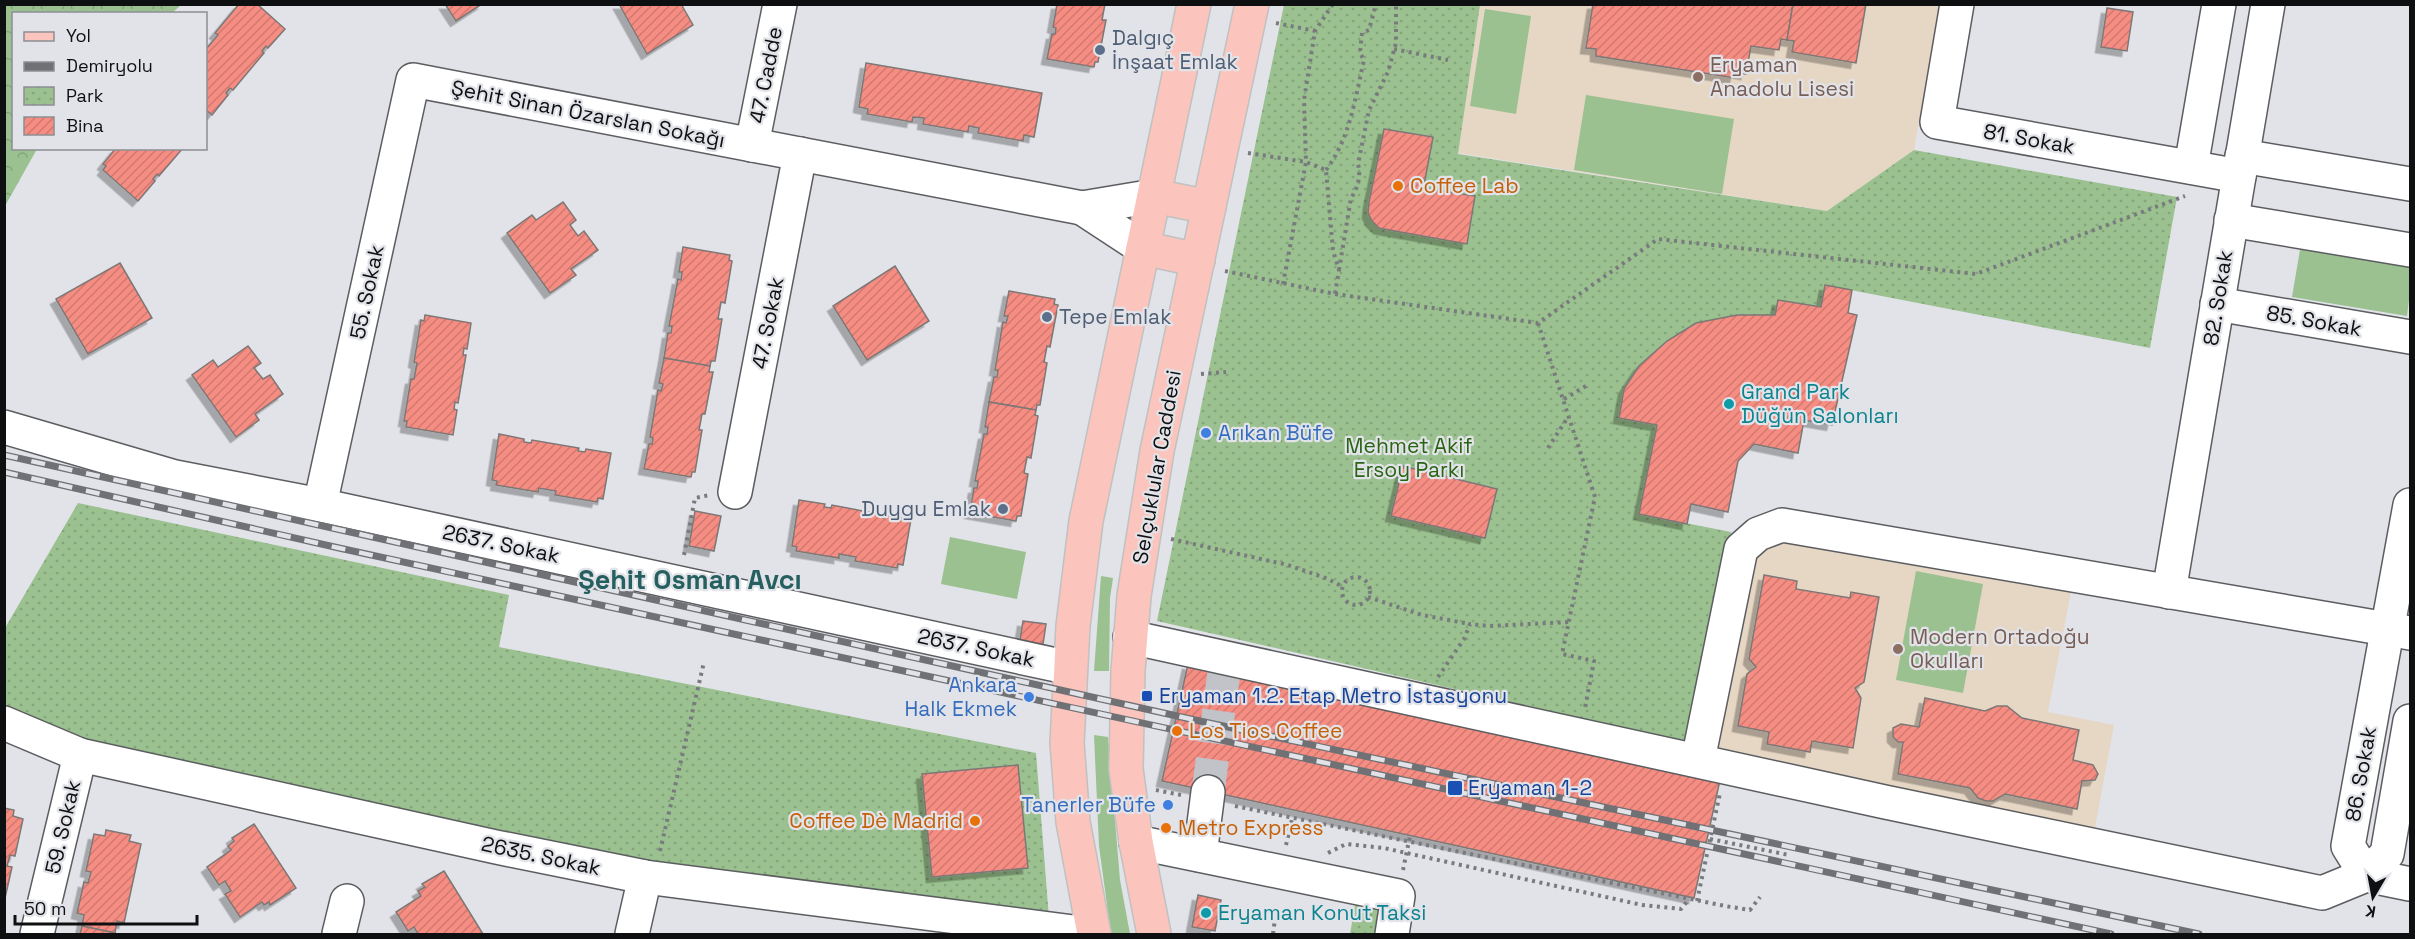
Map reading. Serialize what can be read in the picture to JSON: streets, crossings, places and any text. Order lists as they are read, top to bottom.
{
  "streets": {
    "main road": ["Selçuklular Caddesi"],
    "street": [
      "47. Cadde",
      "Şehit Sinan Özarslan Sokağı",
      "81. Sokak",
      "55. Sokak",
      "82. Sokak",
      "85. Sokak",
      "47. Sokak",
      "2637. Sokak",
      "86. Sokak",
      "59. Sokak",
      "2635. Sokak"
    ]
  },
  "crossings": [
    ["47. Cadde", "Şehit Sinan Özarslan Sokağı"],
    ["Şehit Sinan Özarslan Sokağı", "55. Sokak"],
    ["Şehit Sinan Özarslan Sokağı", "47. Sokak"],
    ["81. Sokak", "82. Sokak"],
    ["55. Sokak", "2637. Sokak"],
    ["82. Sokak", "85. Sokak"],
    ["59. Sokak", "2635. Sokak"]
  ],
  "districts": ["Şehit Osman Avcı"],
  "parks": ["Mehmet Akif Ersoy Parkı"],
  "places": {
    "other": [
      "Dalgıç İnşaat Emlak",
      "Eryaman Anadolu Lisesi",
      "Coffee Lab",
      "Tepe Emlak",
      "Grand Park Düğün Salonları",
      "Arıkan Büfe",
      "Duygu Emlak",
      "Modern Ortadoğu Okulları",
      "Ankara Halk Ekmek",
      "Los Tios Coffee",
      "Tanerler Büfe",
      "Coffee Dè Madrid",
      "Metro Express",
      "Eryaman Konut Taksi"
    ],
    "transit": ["Eryaman 1.2. Etap Metro İstasyonu", "Eryaman 1-2"]
  },
  "legend": [
    "Yol",
    "Demiryolu",
    "Park",
    "Bina"
  ],
  "scale_bar": "50 m",
  "north": "bottom"
}
